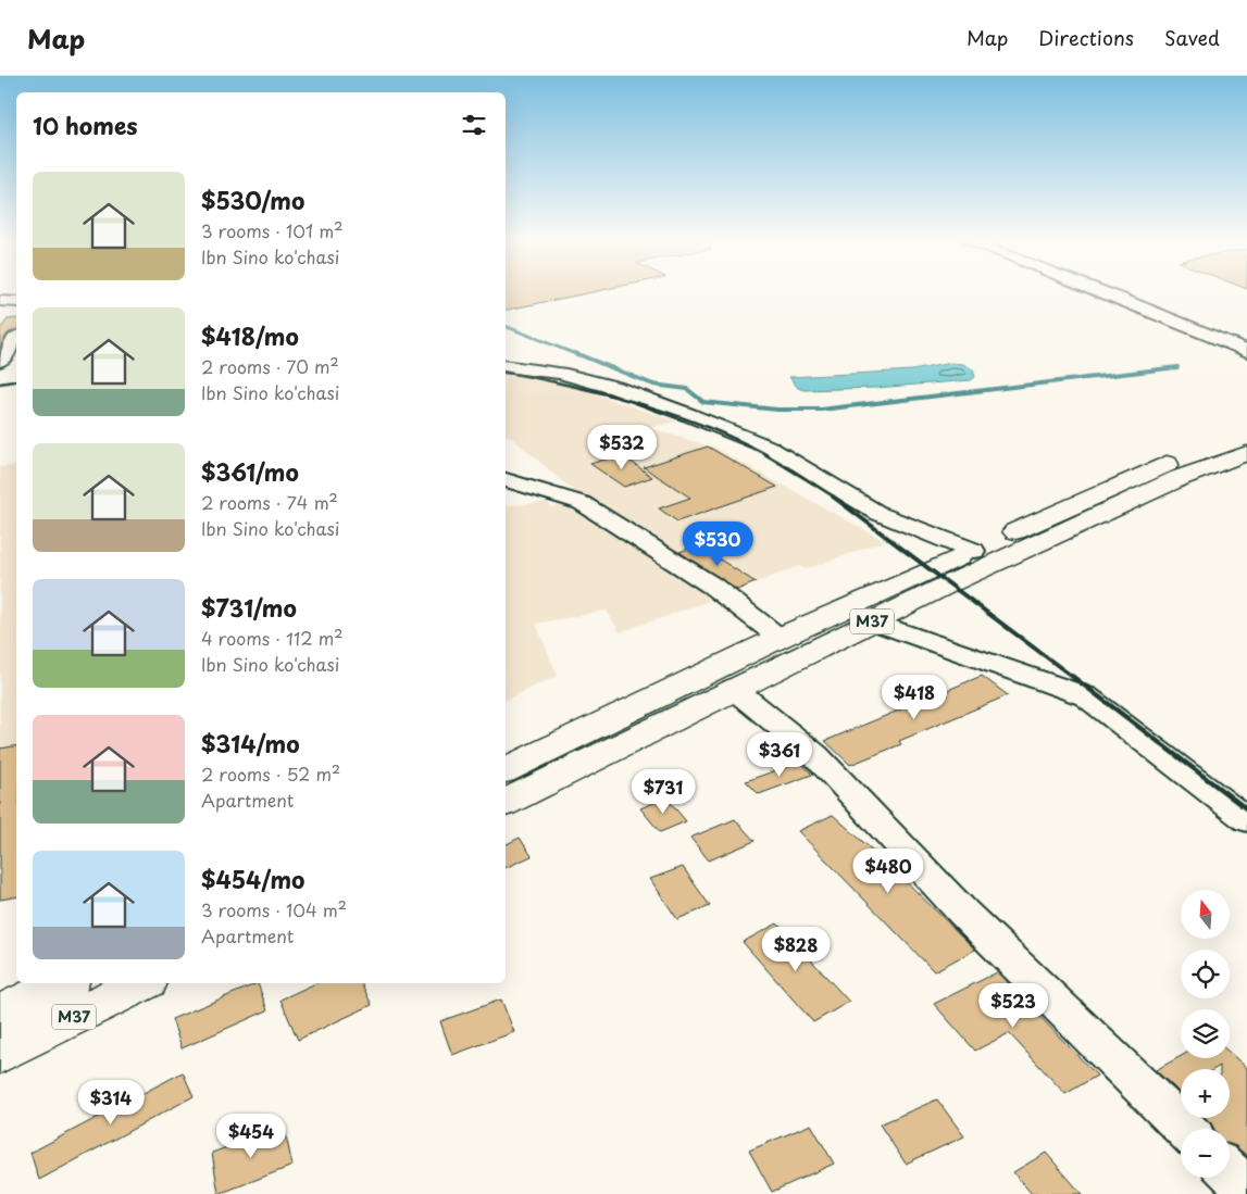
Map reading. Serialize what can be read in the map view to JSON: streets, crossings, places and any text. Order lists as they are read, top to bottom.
{
  "streets": {
    "highway": ["M37"]
  },
  "north": "top",
  "page": {
    "header": "Map",
    "nav": ["Map", "Directions", "Saved"],
    "heading": "10 homes",
    "list": [
      {
        "name": "$530/mo",
        "note": "3 rooms · 101 m² · Ibn Sino ko'chasi"
      },
      {
        "name": "$418/mo",
        "note": "2 rooms · 70 m² · Ibn Sino ko'chasi"
      },
      {
        "name": "$361/mo",
        "note": "2 rooms · 74 m² · Ibn Sino ko'chasi"
      },
      {
        "name": "$731/mo",
        "note": "4 rooms · 112 m² · Ibn Sino ko'chasi"
      },
      {
        "name": "$314/mo",
        "note": "2 rooms · 52 m² · Apartment"
      },
      {
        "name": "$454/mo",
        "note": "3 rooms · 104 m² · Apartment"
      }
    ],
    "price": [
      "$532",
      "$530",
      "$418",
      "$361",
      "$731",
      "$480",
      "$828",
      "$523",
      "$314",
      "$454"
    ],
    "map_buttons": ["+", "−"]
  }
}
